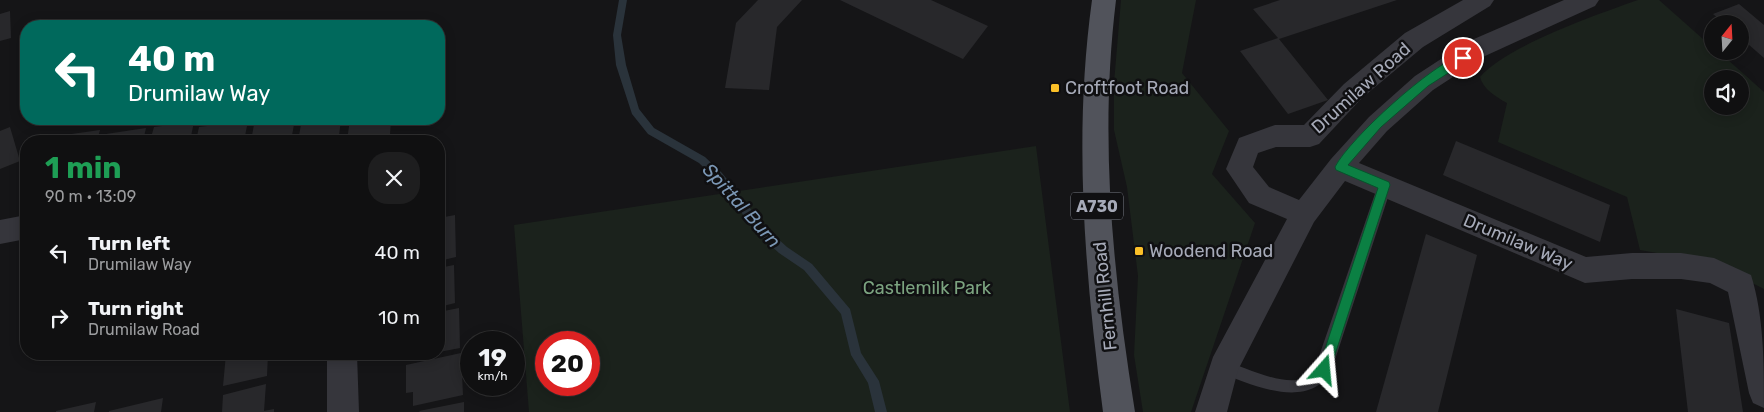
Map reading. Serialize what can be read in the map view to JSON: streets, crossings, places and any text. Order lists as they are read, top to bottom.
{
  "streets": {
    "main road": ["A730", "Fernhill Road"],
    "street": ["Drumilaw Road", "Drumilaw Way"]
  },
  "water": ["Spittal Burn"],
  "parks": ["Castlemilk Park"],
  "places": {
    "transit": ["Croftfoot Road", "Woodend Road"]
  },
  "north": "top",
  "page": {
    "turn": ["40 m", "Drumilaw Way"],
    "heading": ["1 min", "90 m · 13:09"],
    "list": [
      {
        "name": "Turn left",
        "note": "Drumilaw Way",
        "value": "40 m"
      },
      {
        "name": "Turn right",
        "note": "Drumilaw Road",
        "value": "10 m"
      }
    ],
    "speed": "19 km/h",
    "limit": "20"
  }
}
